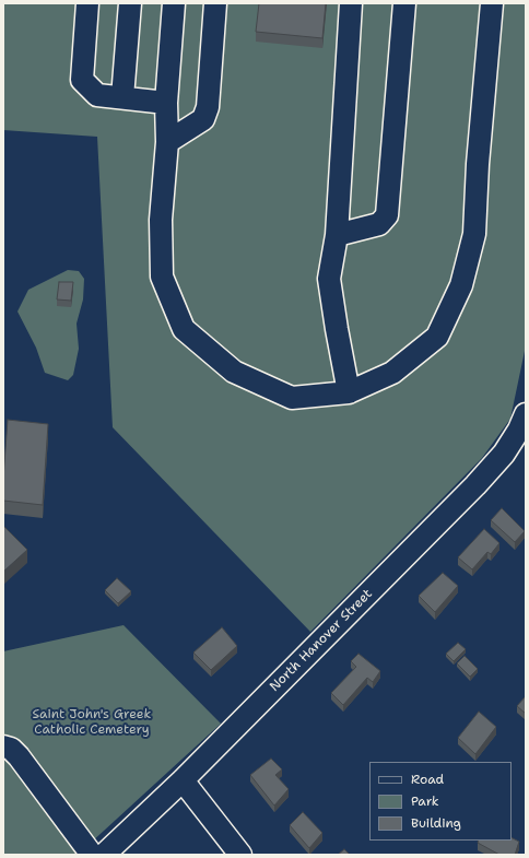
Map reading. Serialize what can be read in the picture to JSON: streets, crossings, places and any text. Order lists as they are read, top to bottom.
{
  "streets": {
    "street": ["North Hanover Street"]
  },
  "parks": ["Saint John's Greek Catholic Cemetery"],
  "legend": ["Road", "Park", "Building"]
}
